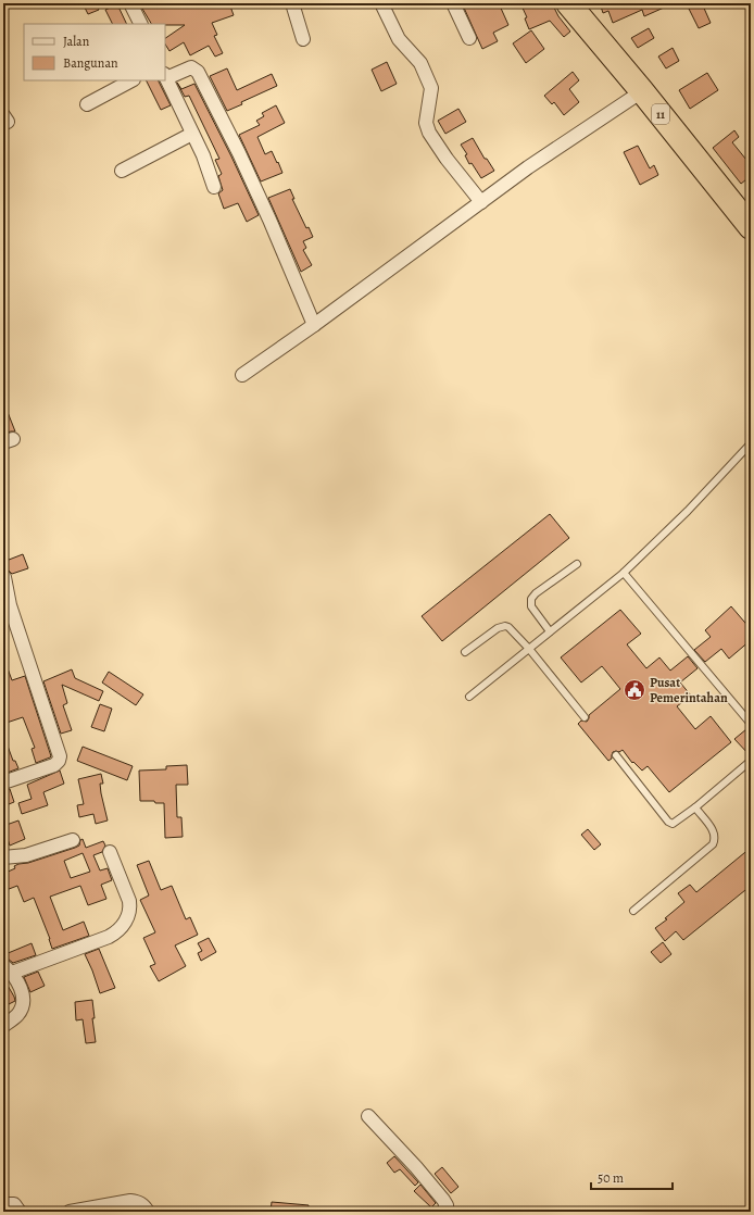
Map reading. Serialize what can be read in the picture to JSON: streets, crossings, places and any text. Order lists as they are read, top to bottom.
{
  "streets": {
    "highway": ["11"]
  },
  "places": {
    "public building": ["Pusat Pemerintahan"]
  },
  "legend": ["Jalan", "Bangunan"],
  "scale_bar": "50 m"
}
